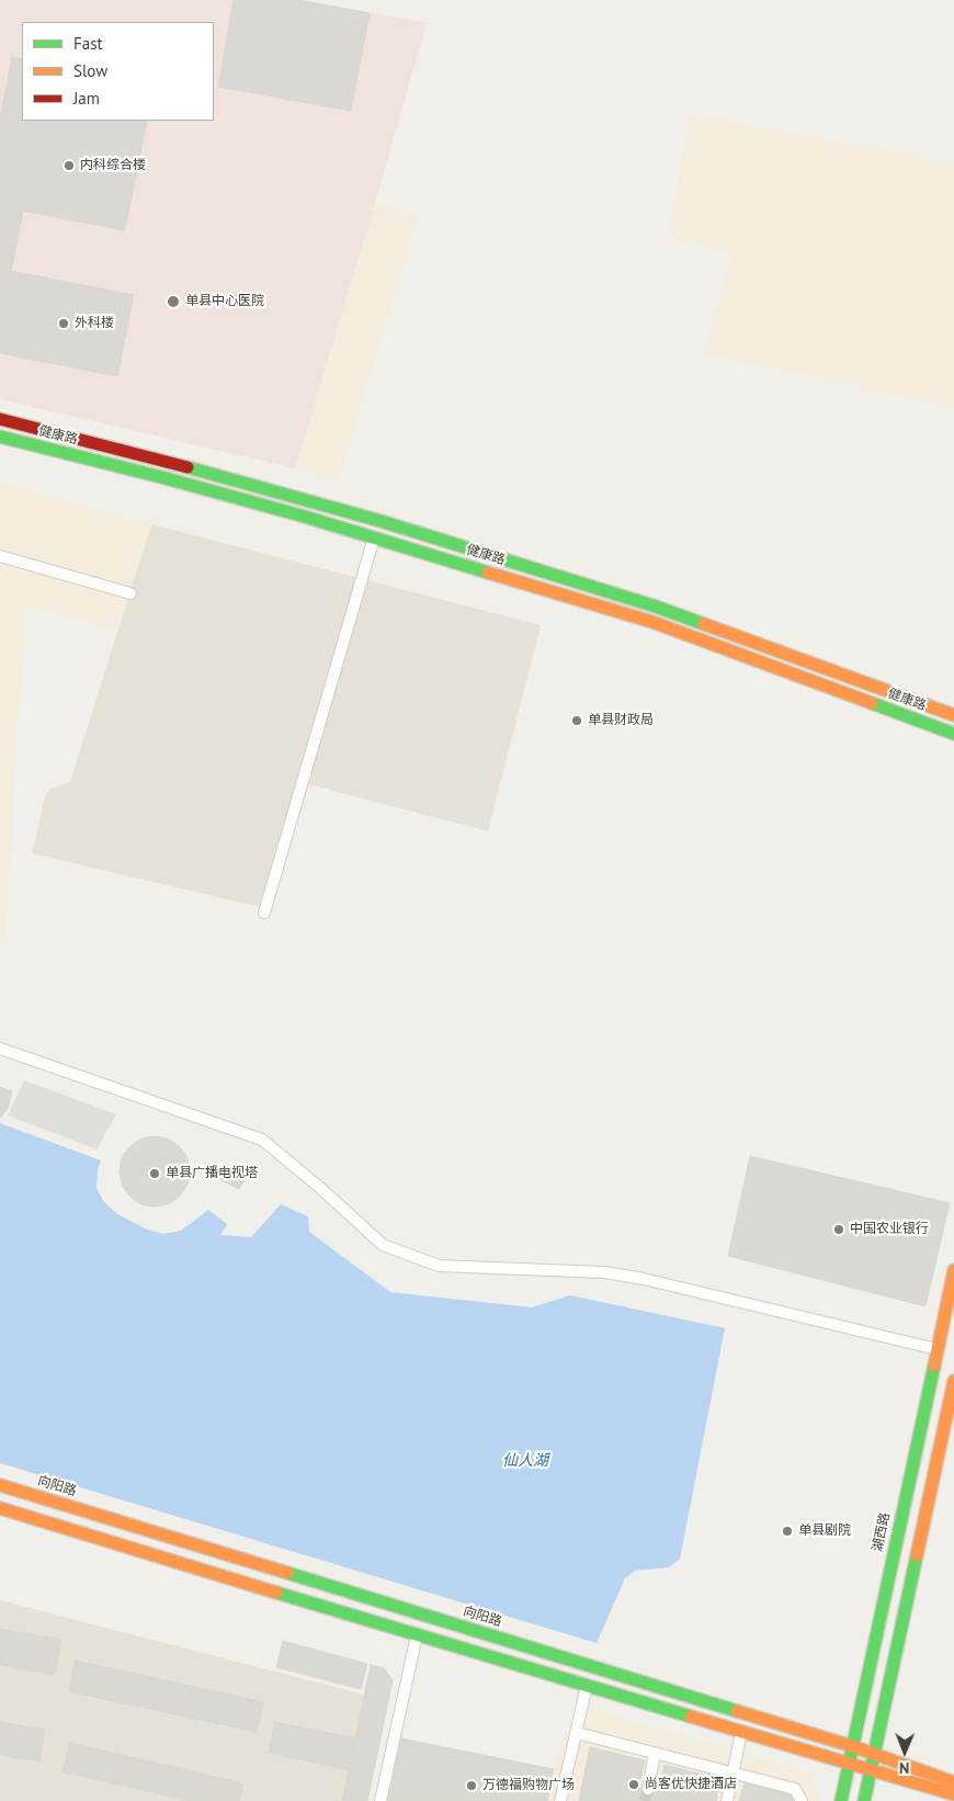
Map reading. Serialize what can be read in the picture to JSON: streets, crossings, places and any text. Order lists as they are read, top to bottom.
{
  "streets": {
    "main road": ["健康路", "向阳路", "湖西路"]
  },
  "crossings": [
    ["向阳路", "湖西路"]
  ],
  "water": ["仙人湖"],
  "places": [
    "内科综合楼",
    "单县中心医院",
    "外科楼",
    "单县财政局",
    "单县广播电视塔",
    "中国农业银行",
    "单县剧院",
    "尚客优快捷酒店",
    "万德福购物广场"
  ],
  "legend": ["Fast", "Slow", "Jam"],
  "north": "bottom"
}
